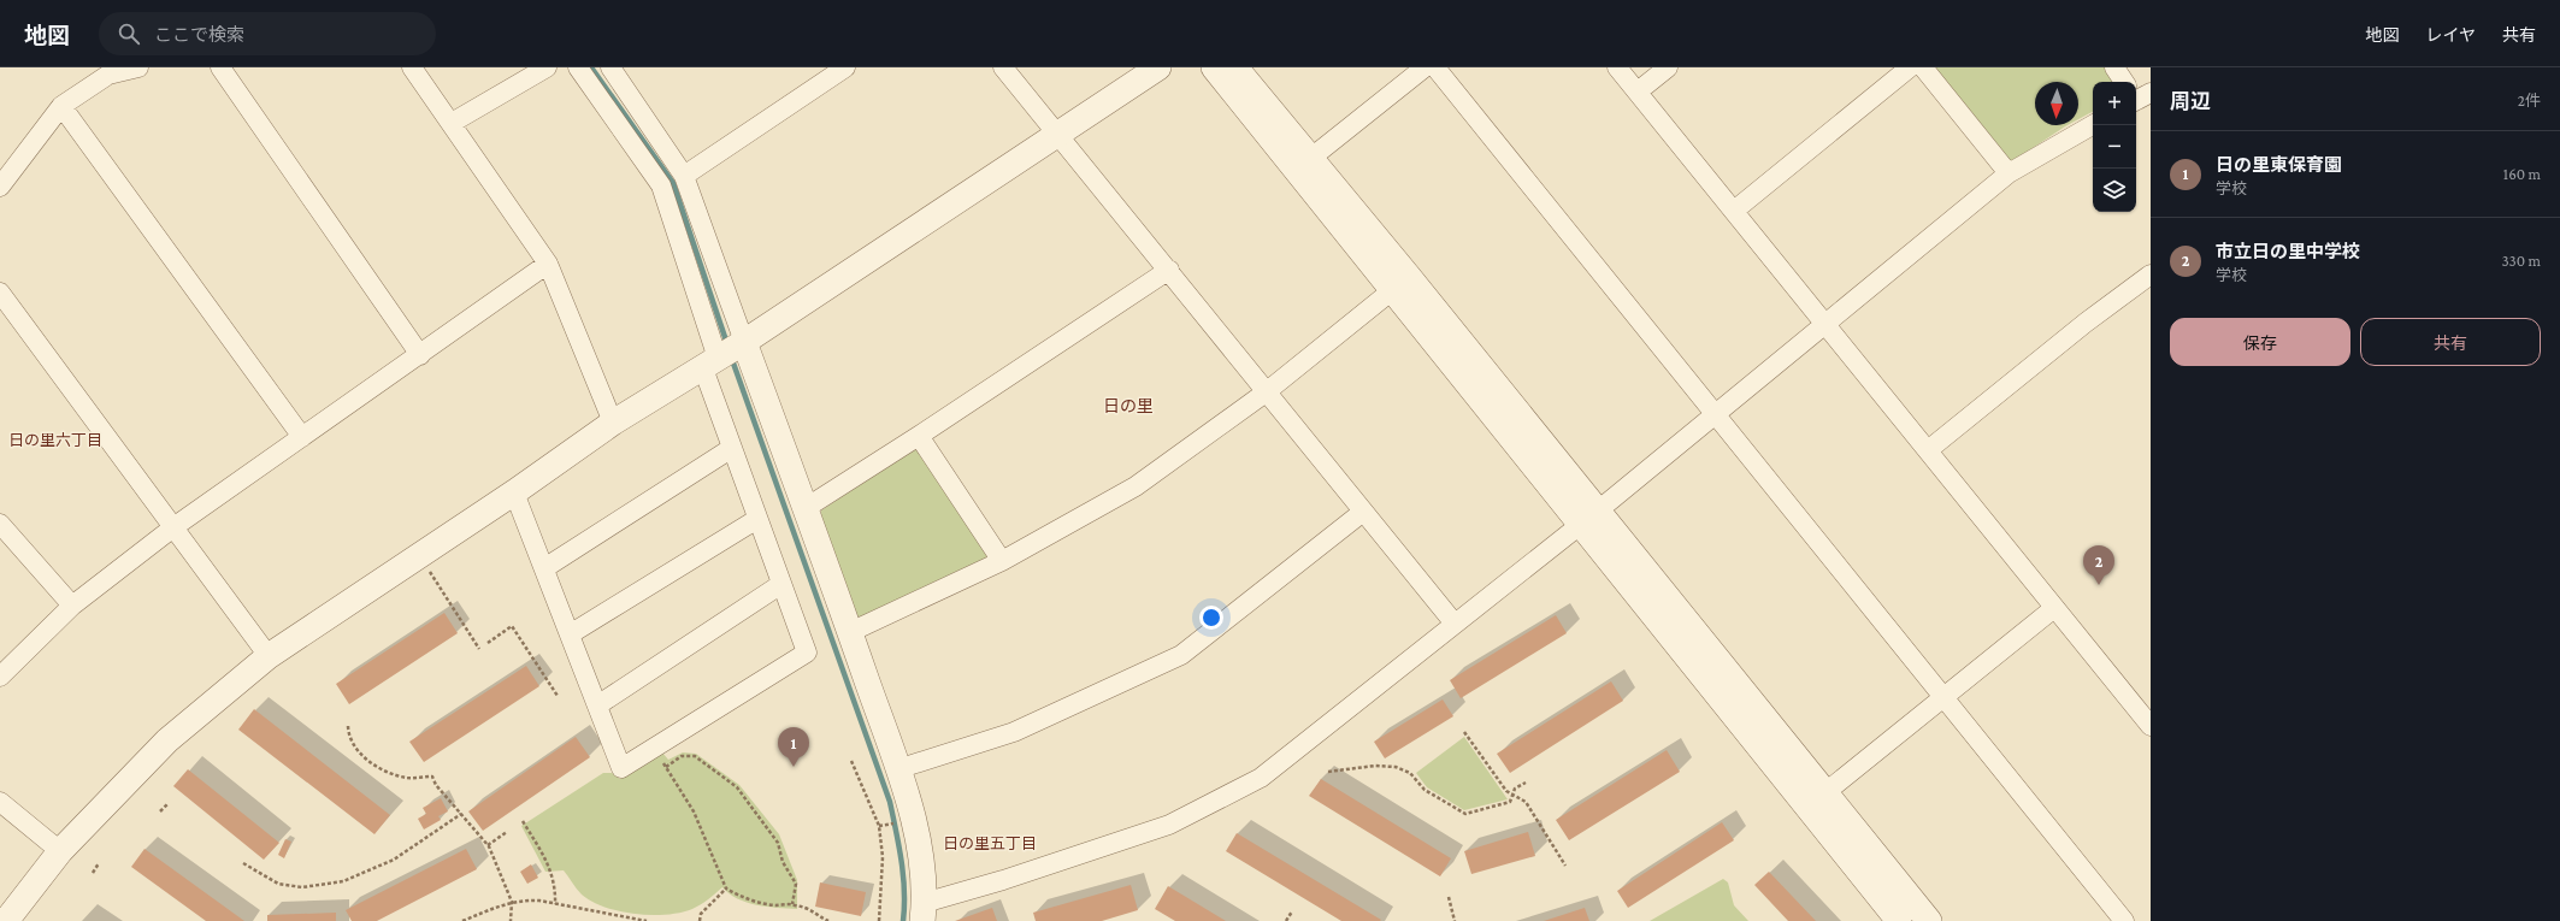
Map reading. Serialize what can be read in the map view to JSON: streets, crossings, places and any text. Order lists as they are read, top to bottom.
{
  "districts": ["日の里", "日の里六丁目", "日の里五丁目"],
  "north": "bottom",
  "page": {
    "header": "地図",
    "search": "ここで検索",
    "nav": ["地図", "レイヤ", "共有"],
    "heading": ["周辺", "2件"],
    "map_buttons": ["+", "−"],
    "list": [
      {
        "mark": "1",
        "name": "日の里東保育園",
        "note": "学校",
        "value": "160 m"
      },
      {
        "mark": "2",
        "name": "市立日の里中学校",
        "note": "学校",
        "value": "330 m"
      }
    ],
    "buttons": ["保存", "共有"],
    "pins": ["2", "1"]
  }
}
